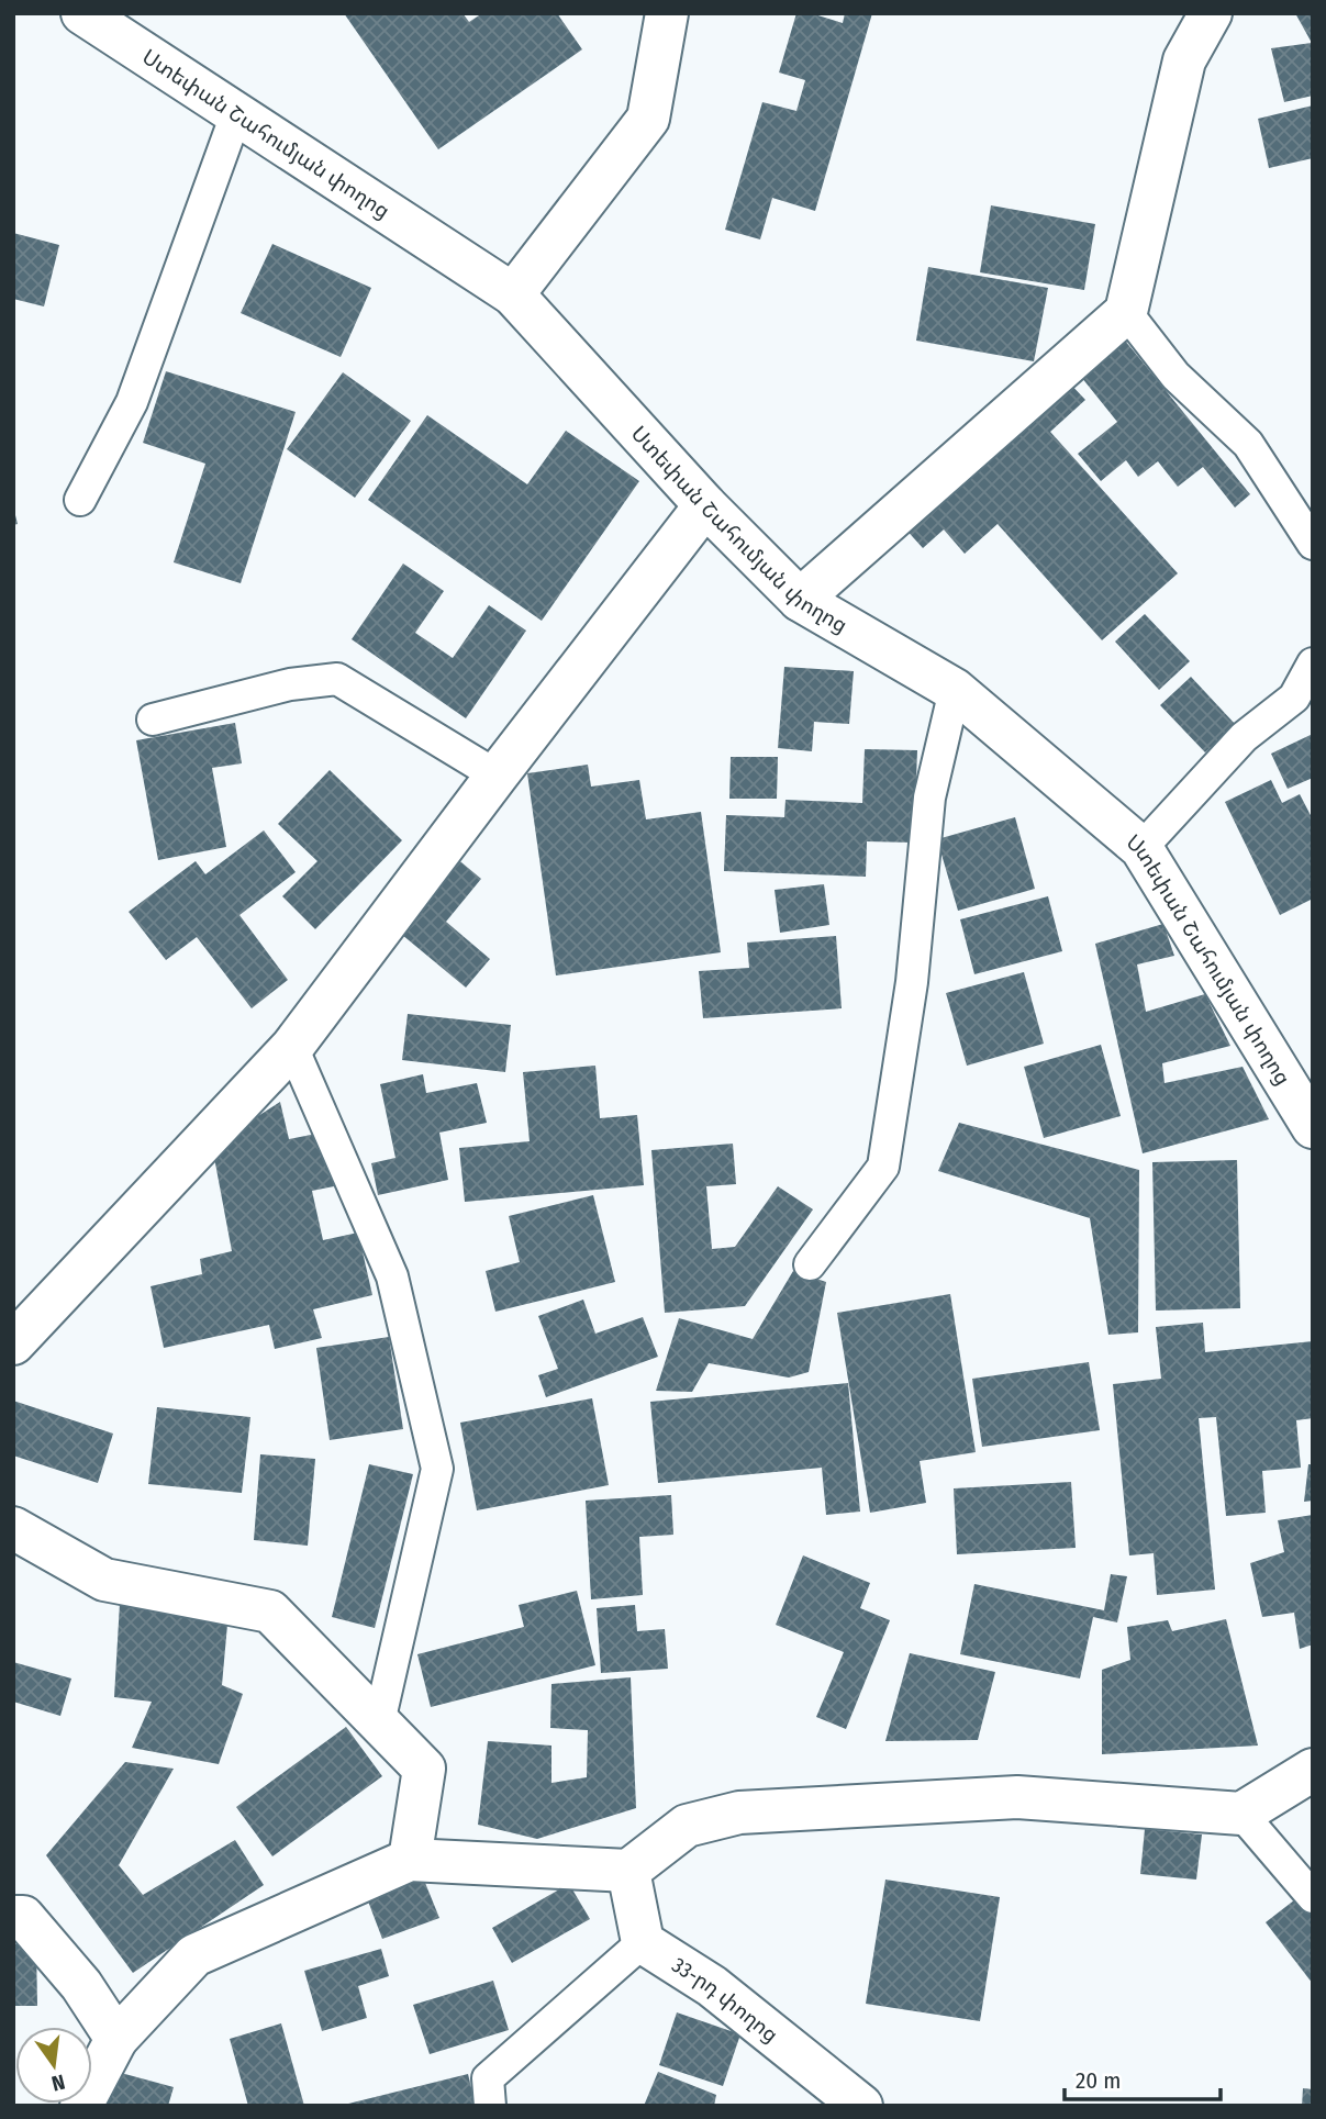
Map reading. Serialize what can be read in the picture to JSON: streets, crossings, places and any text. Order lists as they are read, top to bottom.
{
  "streets": {
    "street": ["Ստեփան Շահումյան փողոց", "33-րդ փողոց"]
  },
  "scale_bar": "20 m",
  "north": "bottom"
}
